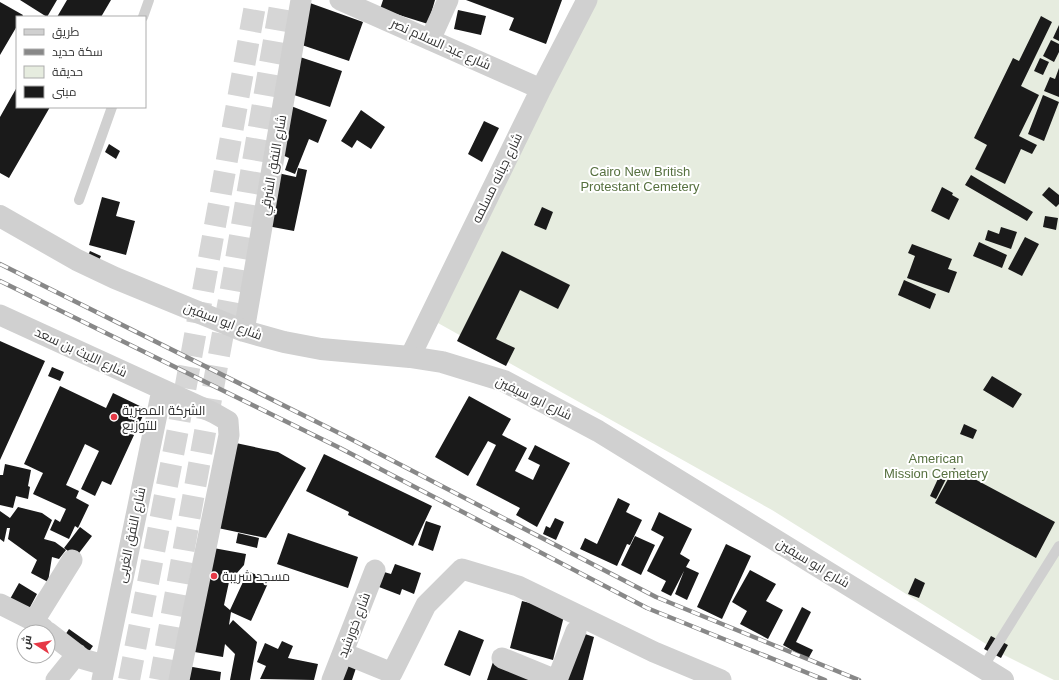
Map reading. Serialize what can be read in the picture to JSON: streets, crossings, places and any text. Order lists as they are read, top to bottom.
{
  "streets": {
    "street": [
      "شارع عبد السلام نصر",
      "شارع النفق الشرقي",
      "شارع جبانه مسلمه",
      "شارع ابو سيفين",
      "شارع الليث بن سعد",
      "شارع النفق الغربى",
      "شارع خورشيد"
    ]
  },
  "crossings": [
    ["شارع عبد السلام نصر", "شارع جبانه مسلمه"],
    ["شارع النفق الشرقي", "شارع ابو سيفين"],
    ["شارع جبانه مسلمه", "شارع ابو سيفين"],
    ["شارع الليث بن سعد", "شارع النفق الغربى"]
  ],
  "parks": ["Cairo New British Protestant Cemetery", "American Mission Cemetery"],
  "places": ["الشركة المصرية للتوزيع", "مسجد شريبة"],
  "legend": [
    "طريق",
    "سكة حديد",
    "حديقة",
    "مبنى"
  ],
  "north": "left"
}
